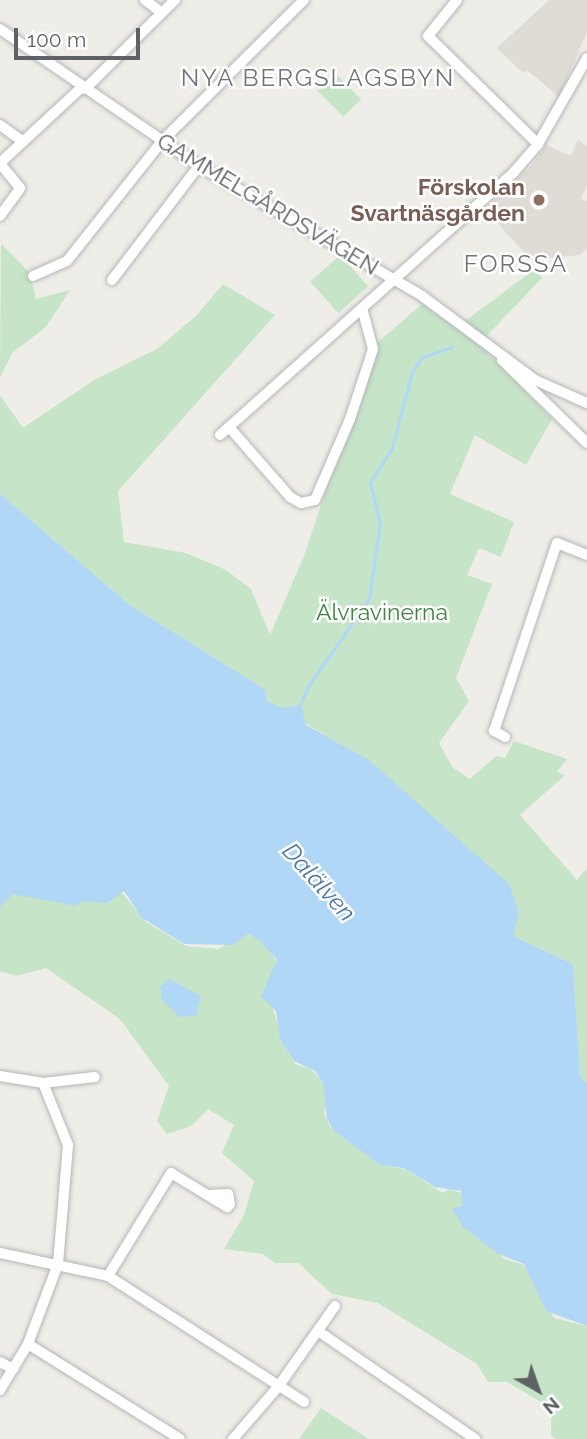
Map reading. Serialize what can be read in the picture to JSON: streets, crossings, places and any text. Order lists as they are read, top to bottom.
{
  "streets": {
    "street": ["GAMMELGÅRDSVÄGEN"]
  },
  "districts": ["NYA BERGSLAGSBYN", "FORSSA"],
  "water": ["Dalälven"],
  "parks": ["Älvravinerna"],
  "places": ["Förskolan Svartnäsgården"],
  "scale_bar": "100 m",
  "north": "bottom right"
}
